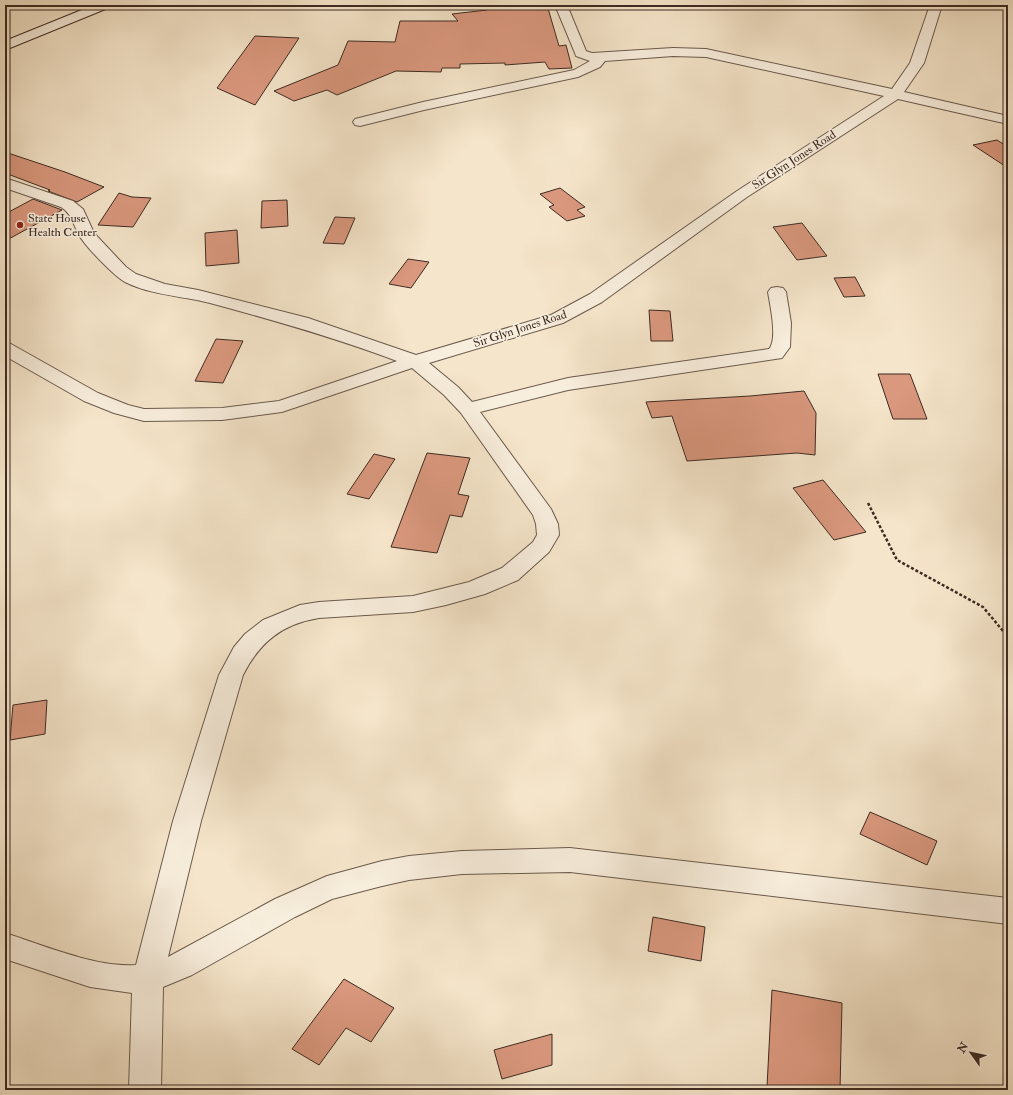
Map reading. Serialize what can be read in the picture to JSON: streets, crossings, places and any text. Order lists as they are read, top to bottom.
{
  "streets": {
    "street": ["Sir Glyn Jones Road"]
  },
  "places": ["State House Health Center"],
  "north": "top left"
}
